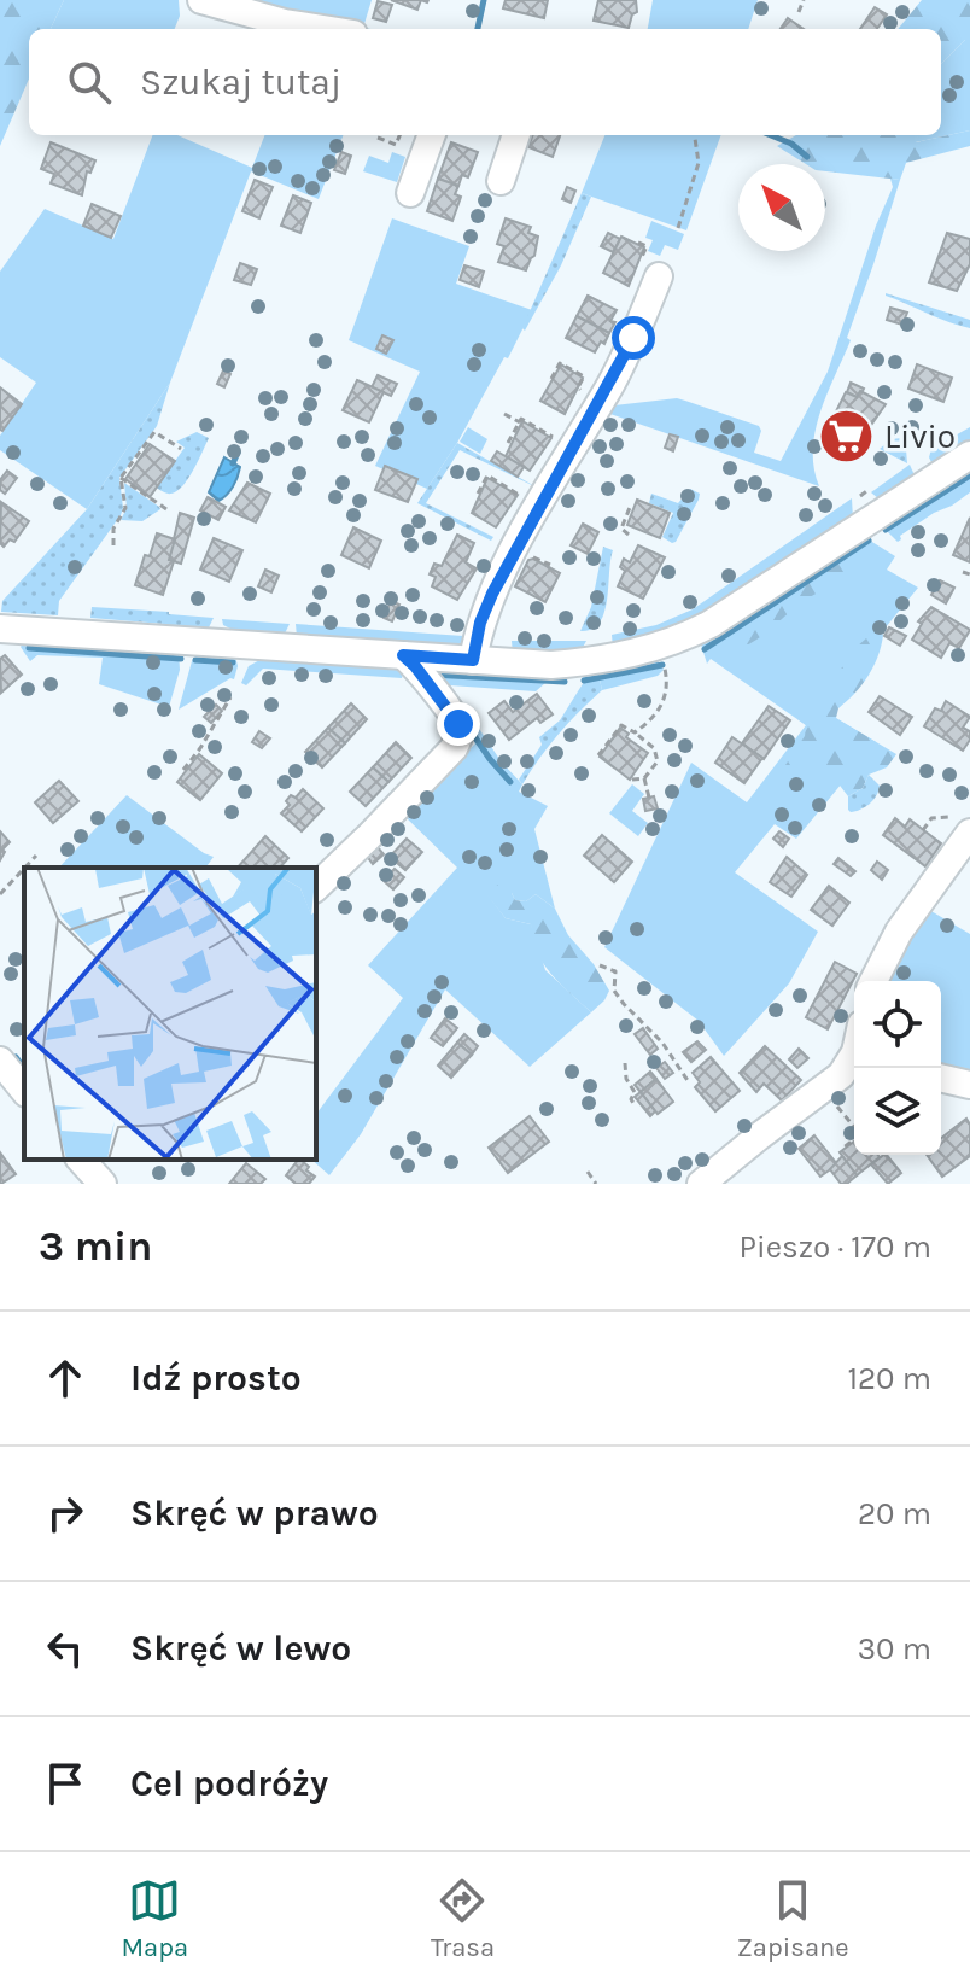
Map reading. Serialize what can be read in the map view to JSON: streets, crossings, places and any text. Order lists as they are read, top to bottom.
{
  "places": {
    "supermarket": ["Livio"]
  },
  "north": "top left",
  "page": {
    "search": "Szukaj tutaj",
    "heading": ["3 min", "Pieszo · 170 m"],
    "list": [
      ["Idź prosto", "120 m"],
      ["Skręć w prawo", "20 m"],
      ["Skręć w lewo", "30 m"],
      "Cel podróży"
    ],
    "nav": ["Mapa", "Trasa", "Zapisane"]
  }
}
